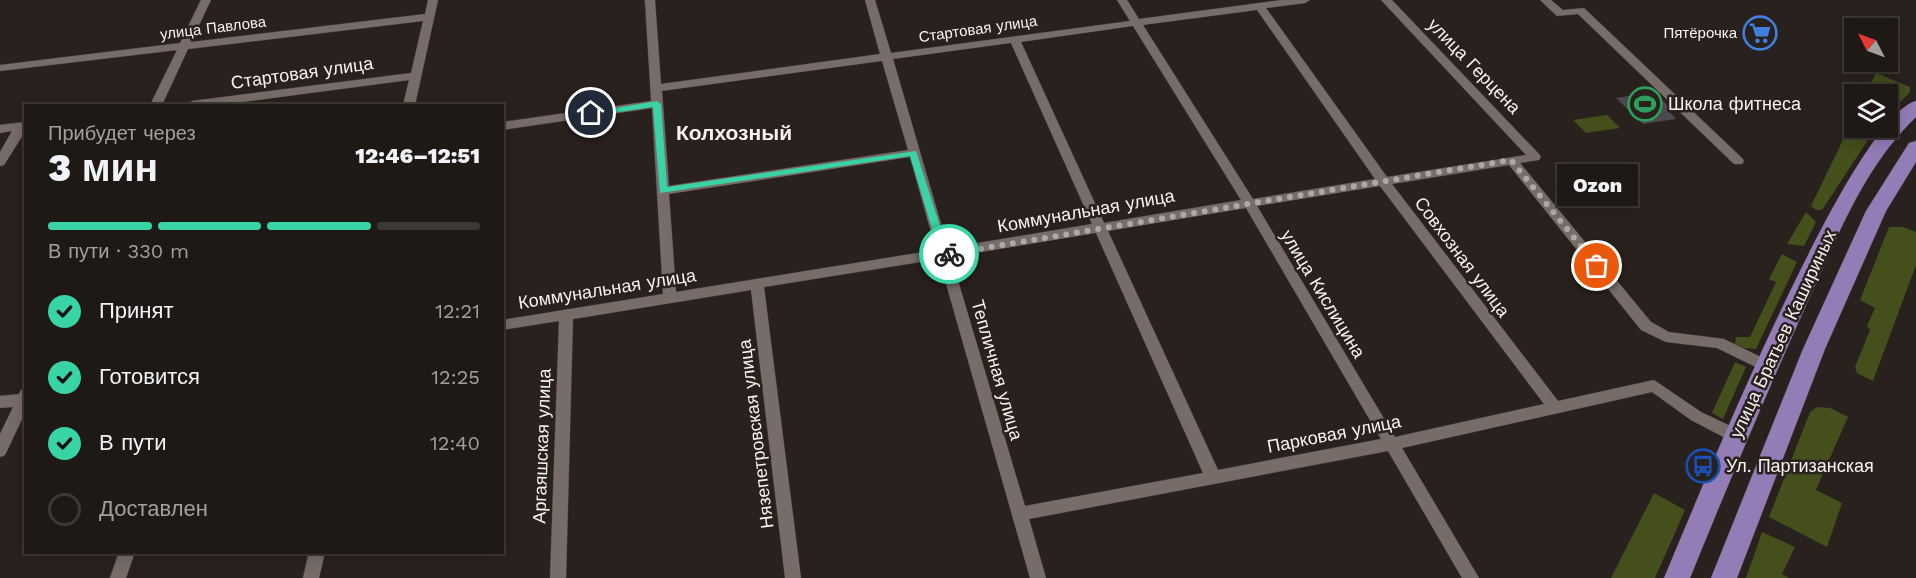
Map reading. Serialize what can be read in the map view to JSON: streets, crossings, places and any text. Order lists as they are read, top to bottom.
{
  "streets": {
    "main road": ["улица Братьев Кашириных"],
    "street": [
      "улица Павлова",
      "Стартовая улица",
      "улица Герцена",
      "Коммунальная улица",
      "Совхозная улица",
      "улица Кислицина",
      "Тепличная улица",
      "Нязепетровская улица",
      "Парковая улица",
      "Аргаяшская улица"
    ]
  },
  "crossings": [
    ["Стартовая улица", "Совхозная улица"],
    ["Стартовая улица", "улица Кислицина"],
    ["Стартовая улица", "Тепличная улица"],
    ["улица Герцена", "Коммунальная улица"],
    ["Коммунальная улица", "Совхозная улица"],
    ["Коммунальная улица", "улица Кислицина"],
    ["Коммунальная улица", "Тепличная улица"],
    ["Коммунальная улица", "Нязепетровская улица"],
    ["Коммунальная улица", "Аргаяшская улица"],
    ["Совхозная улица", "Парковая улица"],
    ["улица Кислицина", "Парковая улица"],
    ["улица Братьев Кашириных", "Парковая улица"],
    ["Тепличная улица", "Парковая улица"]
  ],
  "districts": ["Колхозный"],
  "places": {
    "supermarket": ["Пятёрочка"],
    "sports": ["Школа фитнеса"],
    "other": ["Ozon"],
    "bus stop": ["Ул. Партизанская"]
  },
  "north": "top left",
  "page": {
    "heading": ["3 мин", "Прибудет через", "12:46–12:51"],
    "bubble": "Ozon",
    "bar": "В пути · 330 m",
    "list": [
      ["Принят", "12:21"],
      ["Готовится", "12:25"],
      ["В пути", "12:40"],
      "Доставлен"
    ]
  }
}
